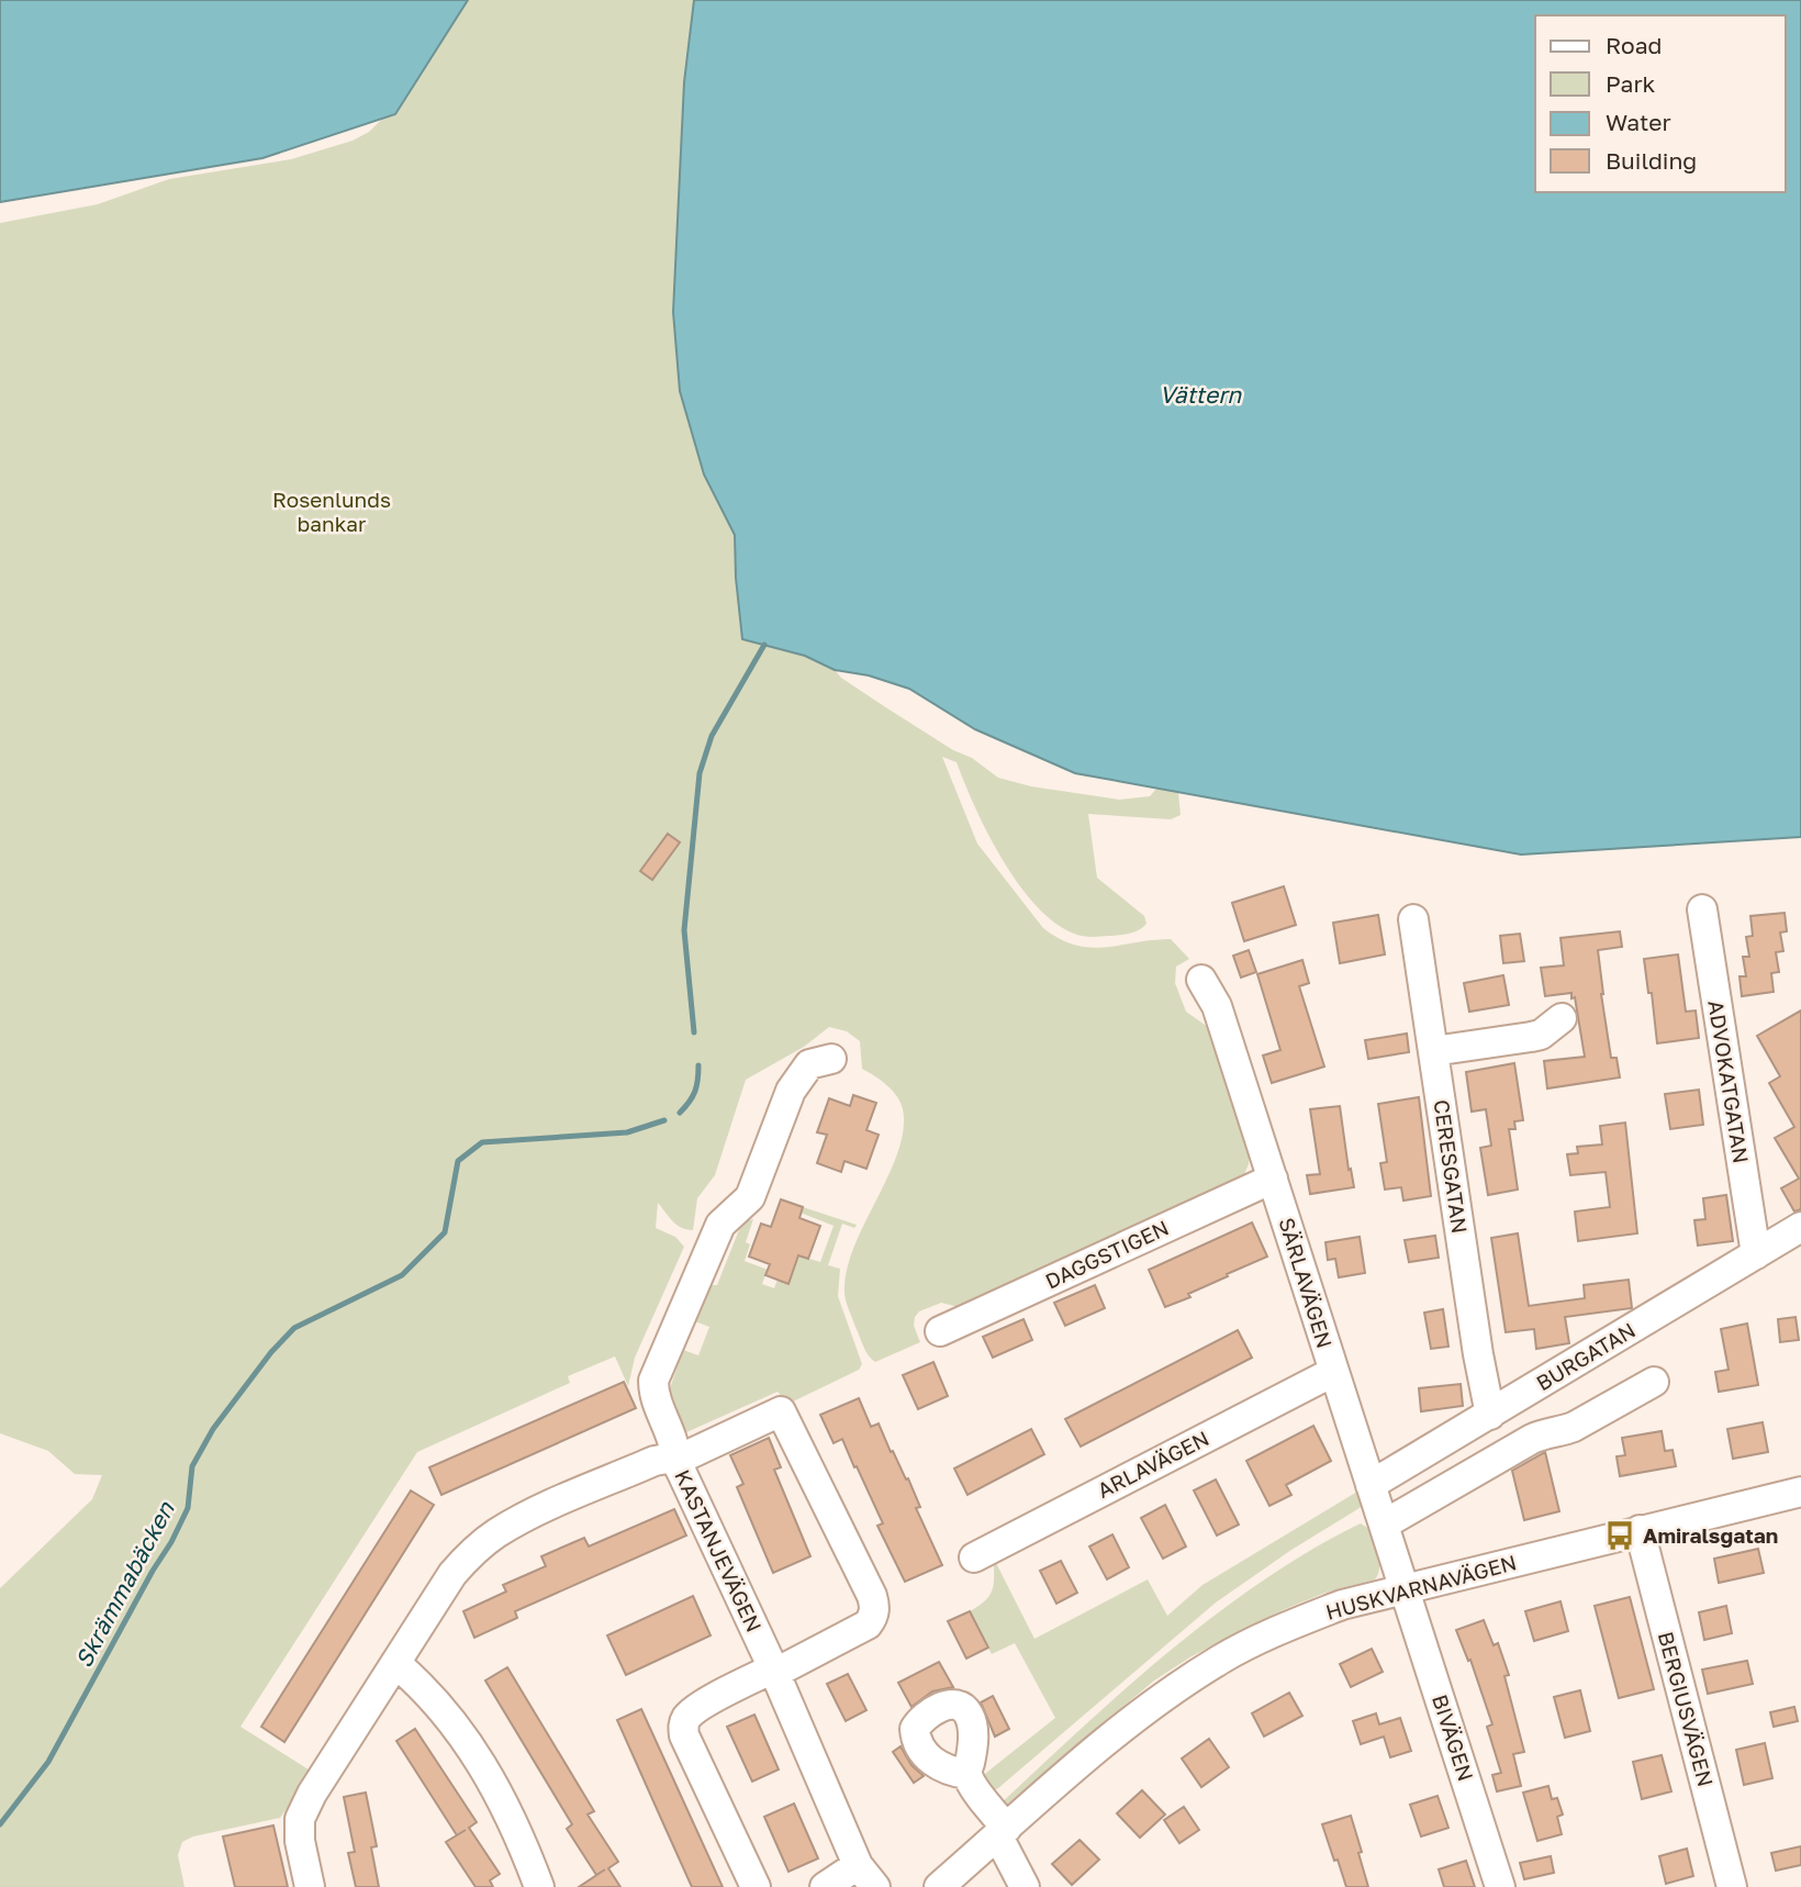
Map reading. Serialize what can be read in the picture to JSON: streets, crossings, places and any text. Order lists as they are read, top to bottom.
{
  "streets": {
    "street": [
      "ADVOKATGATAN",
      "CERESGATAN",
      "DAGGSTIGEN",
      "SÄRLAVÄGEN",
      "BURGATAN",
      "ARLAVÄGEN",
      "KASTANJEVÄGEN",
      "HUSKVARNAVÄGEN",
      "BERGIUSVÄGEN",
      "BIVÄGEN"
    ]
  },
  "crossings": [
    ["ADVOKATGATAN", "BURGATAN"],
    ["CERESGATAN", "BURGATAN"],
    ["DAGGSTIGEN", "SÄRLAVÄGEN"],
    ["SÄRLAVÄGEN", "BURGATAN"],
    ["SÄRLAVÄGEN", "ARLAVÄGEN"],
    ["SÄRLAVÄGEN", "HUSKVARNAVÄGEN"],
    ["SÄRLAVÄGEN", "BIVÄGEN"],
    ["HUSKVARNAVÄGEN", "BERGIUSVÄGEN"],
    ["HUSKVARNAVÄGEN", "BIVÄGEN"]
  ],
  "water": ["Vättern", "Skrämmabäcken"],
  "parks": ["Rosenlunds bankar"],
  "places": {
    "bus stop": ["Amiralsgatan"]
  },
  "legend": [
    "Road",
    "Park",
    "Water",
    "Building"
  ]
}
